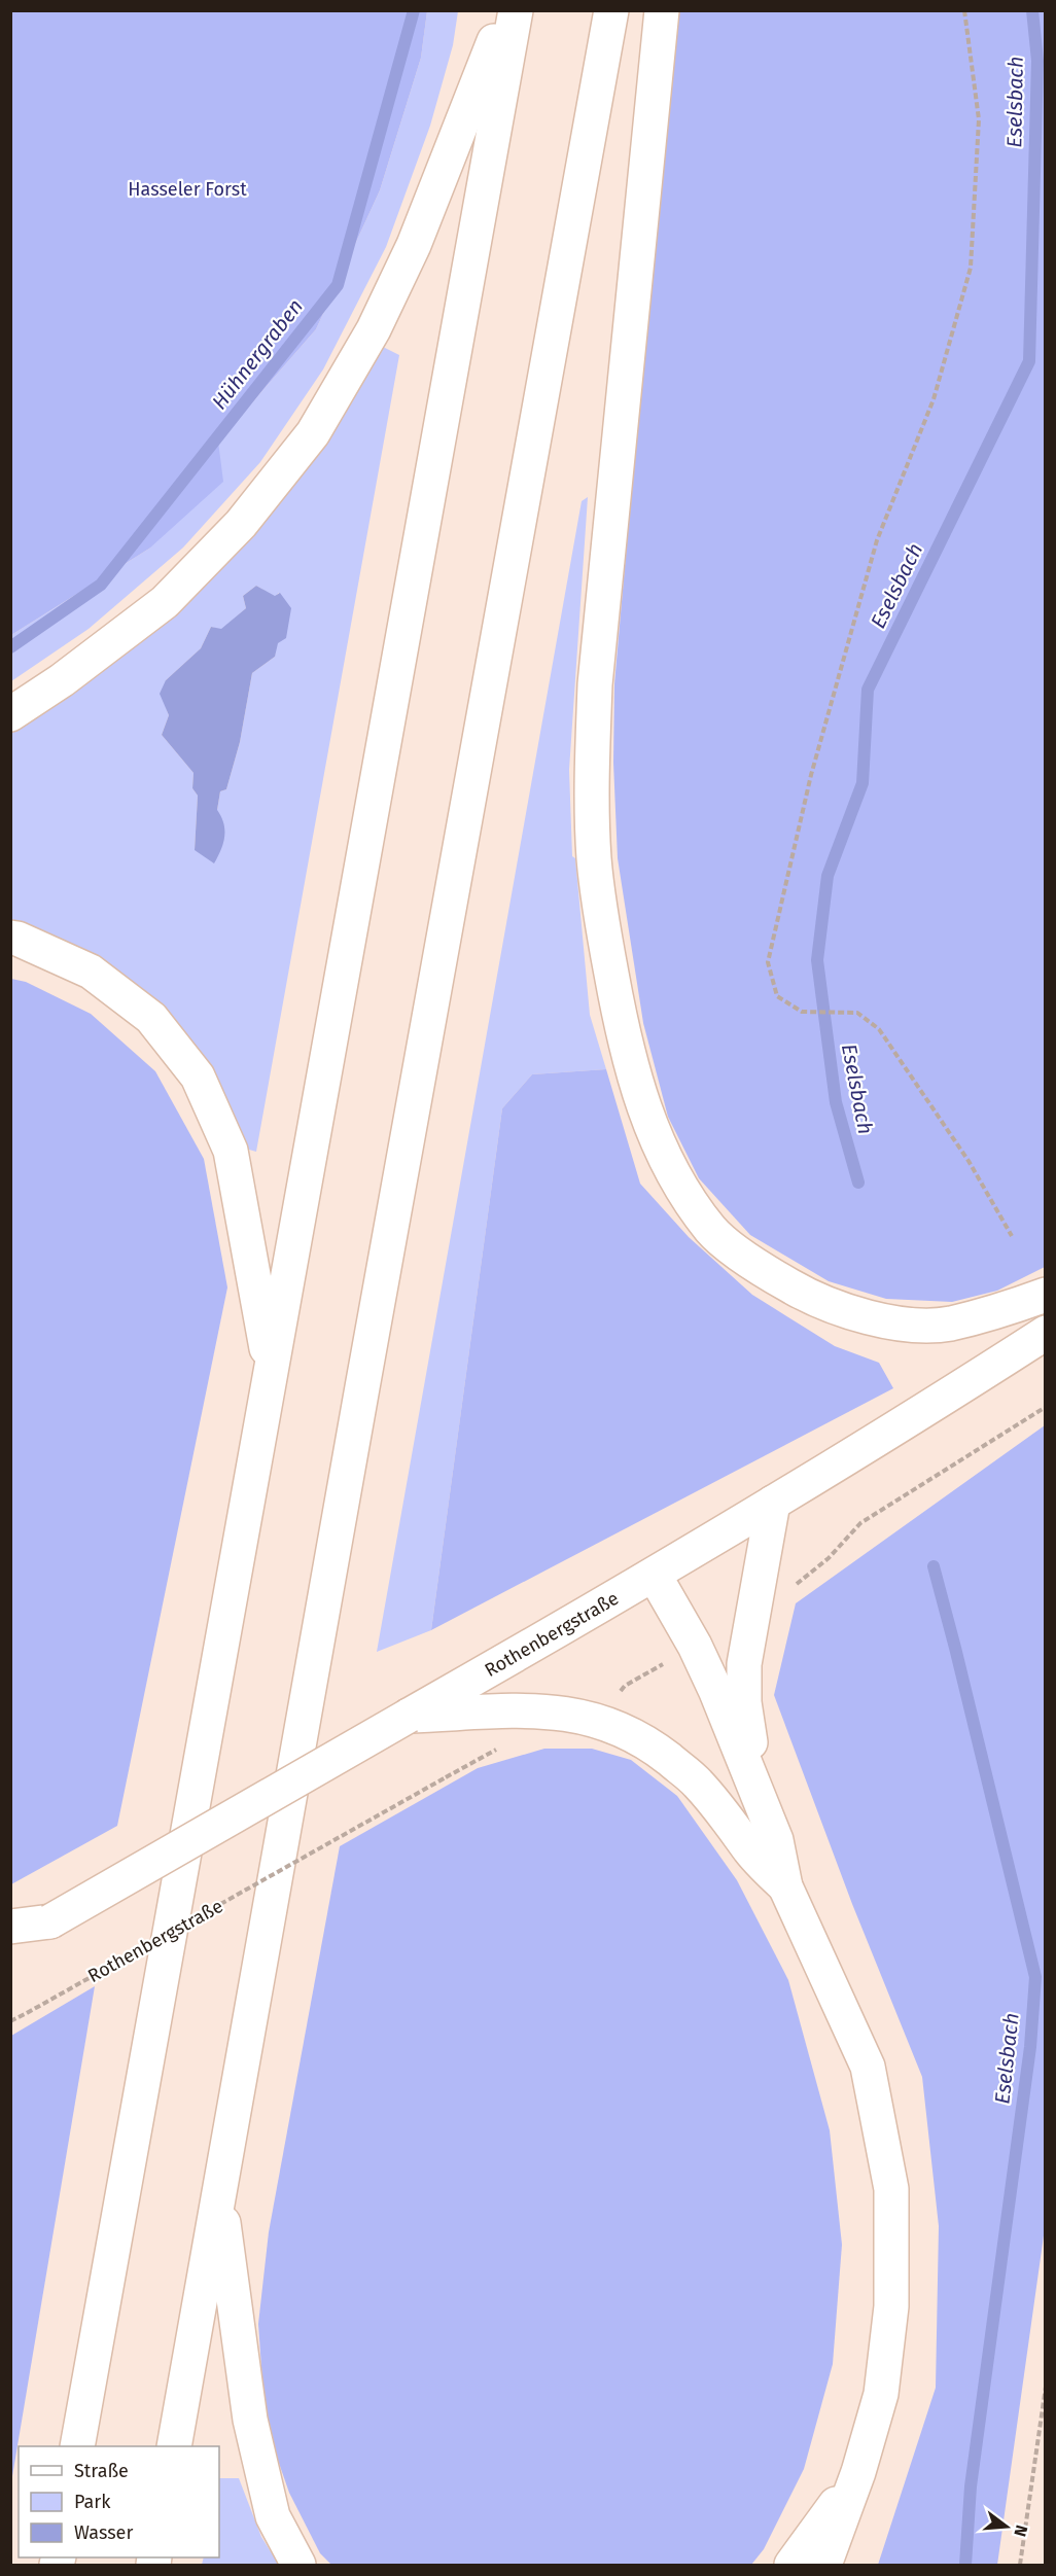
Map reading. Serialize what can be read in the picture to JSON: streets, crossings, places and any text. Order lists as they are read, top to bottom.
{
  "streets": {
    "main road": ["Rothenbergstraße"]
  },
  "water": ["Eselsbach", "Hühnergraben"],
  "parks": ["Hasseler Forst"],
  "legend": ["Straße", "Park", "Wasser"],
  "north": "right"
}
